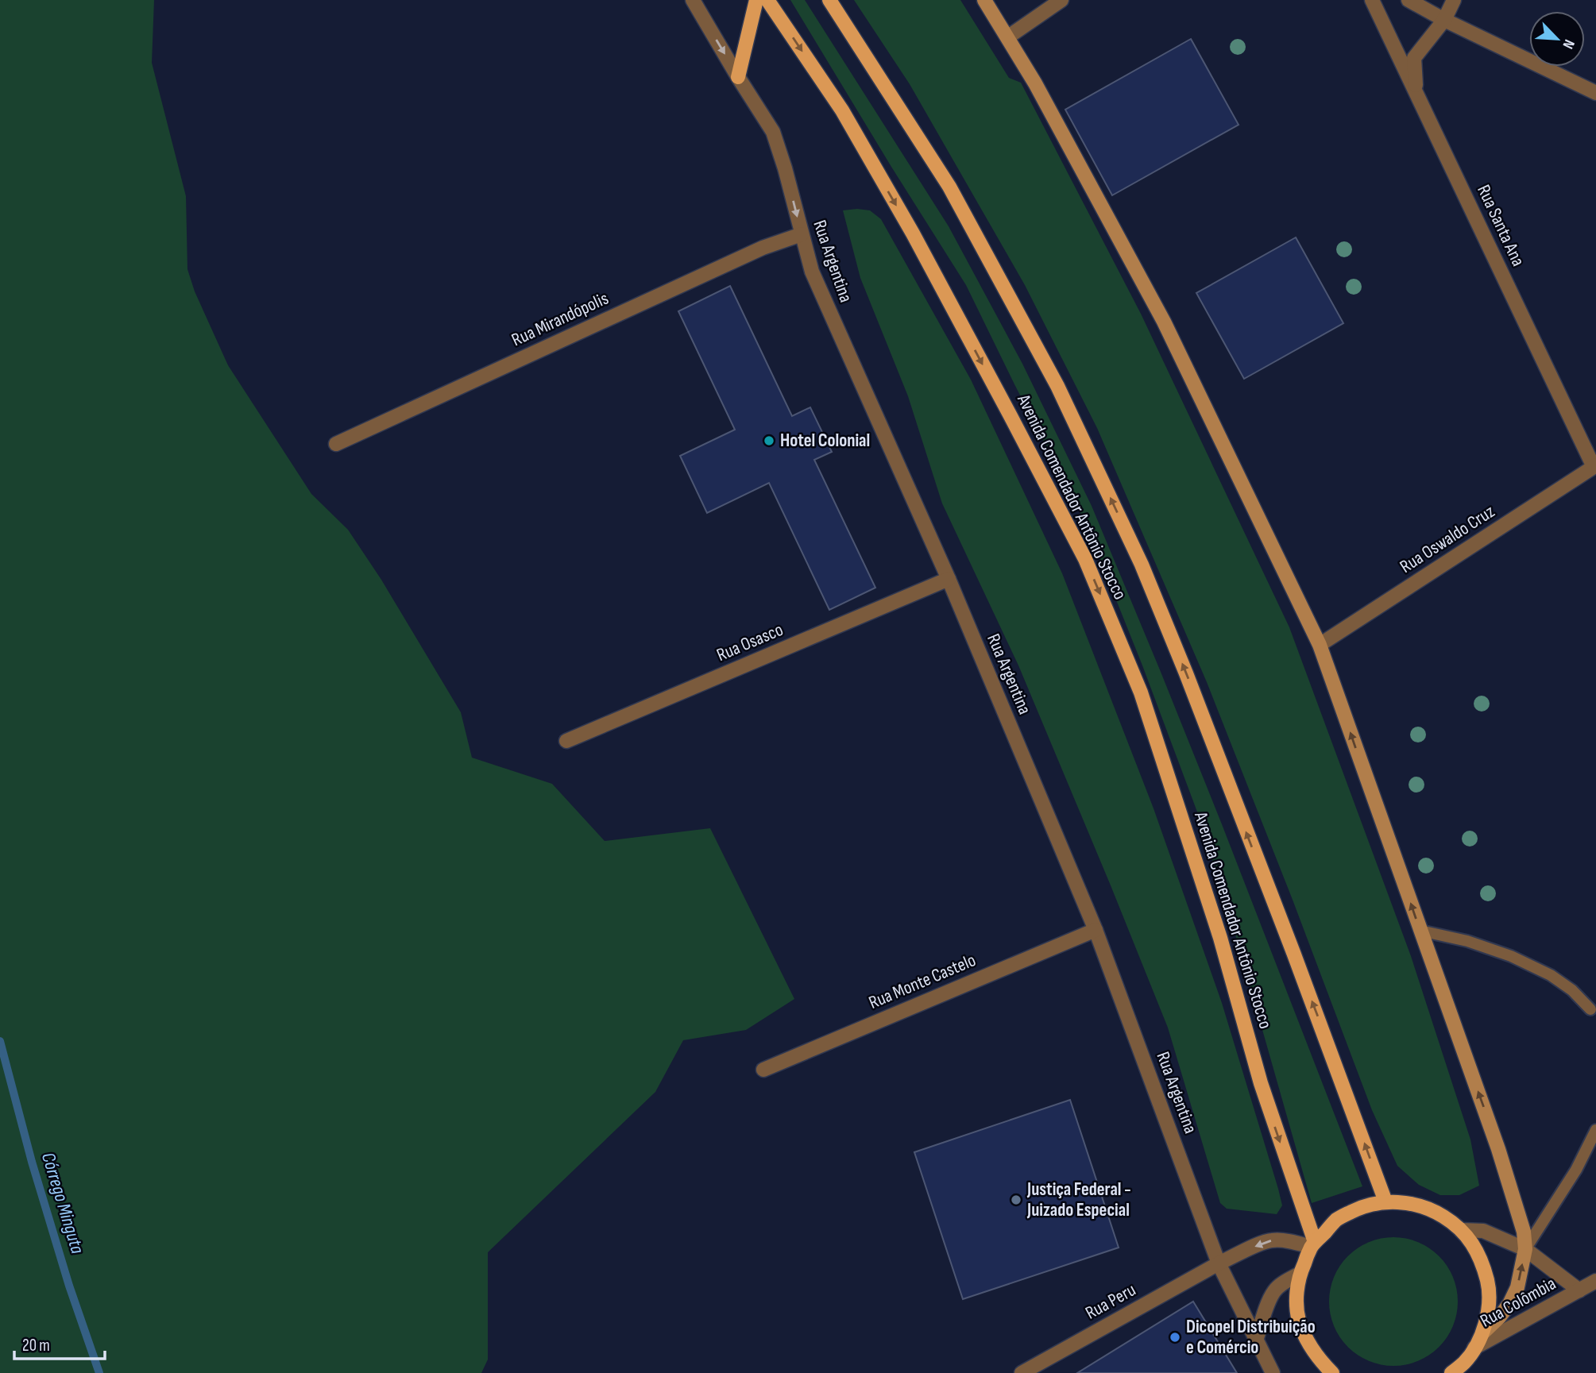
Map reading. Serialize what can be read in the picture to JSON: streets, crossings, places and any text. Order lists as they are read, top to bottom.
{
  "streets": {
    "main road": ["Avenida Comendador Antônio Stocco"],
    "street": [
      "Rua Santa Ana",
      "Rua Argentina",
      "Rua Mirandópolis",
      "Rua Oswaldo Cruz",
      "Rua Osasco",
      "Rua Monte Castelo",
      "Rua Peru",
      "Rua Colômbia"
    ]
  },
  "crossings": [
    ["Rua Santa Ana", "Rua Oswaldo Cruz"],
    ["Rua Argentina", "Rua Mirandópolis"],
    ["Rua Argentina", "Rua Osasco"],
    ["Rua Argentina", "Rua Monte Castelo"],
    ["Rua Argentina", "Rua Peru"],
    ["Avenida Comendador Antônio Stocco", "Rua Peru"]
  ],
  "water": ["Córrego Minguta"],
  "places": ["Hotel Colonial", "Justiça Federal - Juizado Especial", "Dicopel Distribuição e Comércio"],
  "scale_bar": "20 m",
  "north": "bottom right"
}
